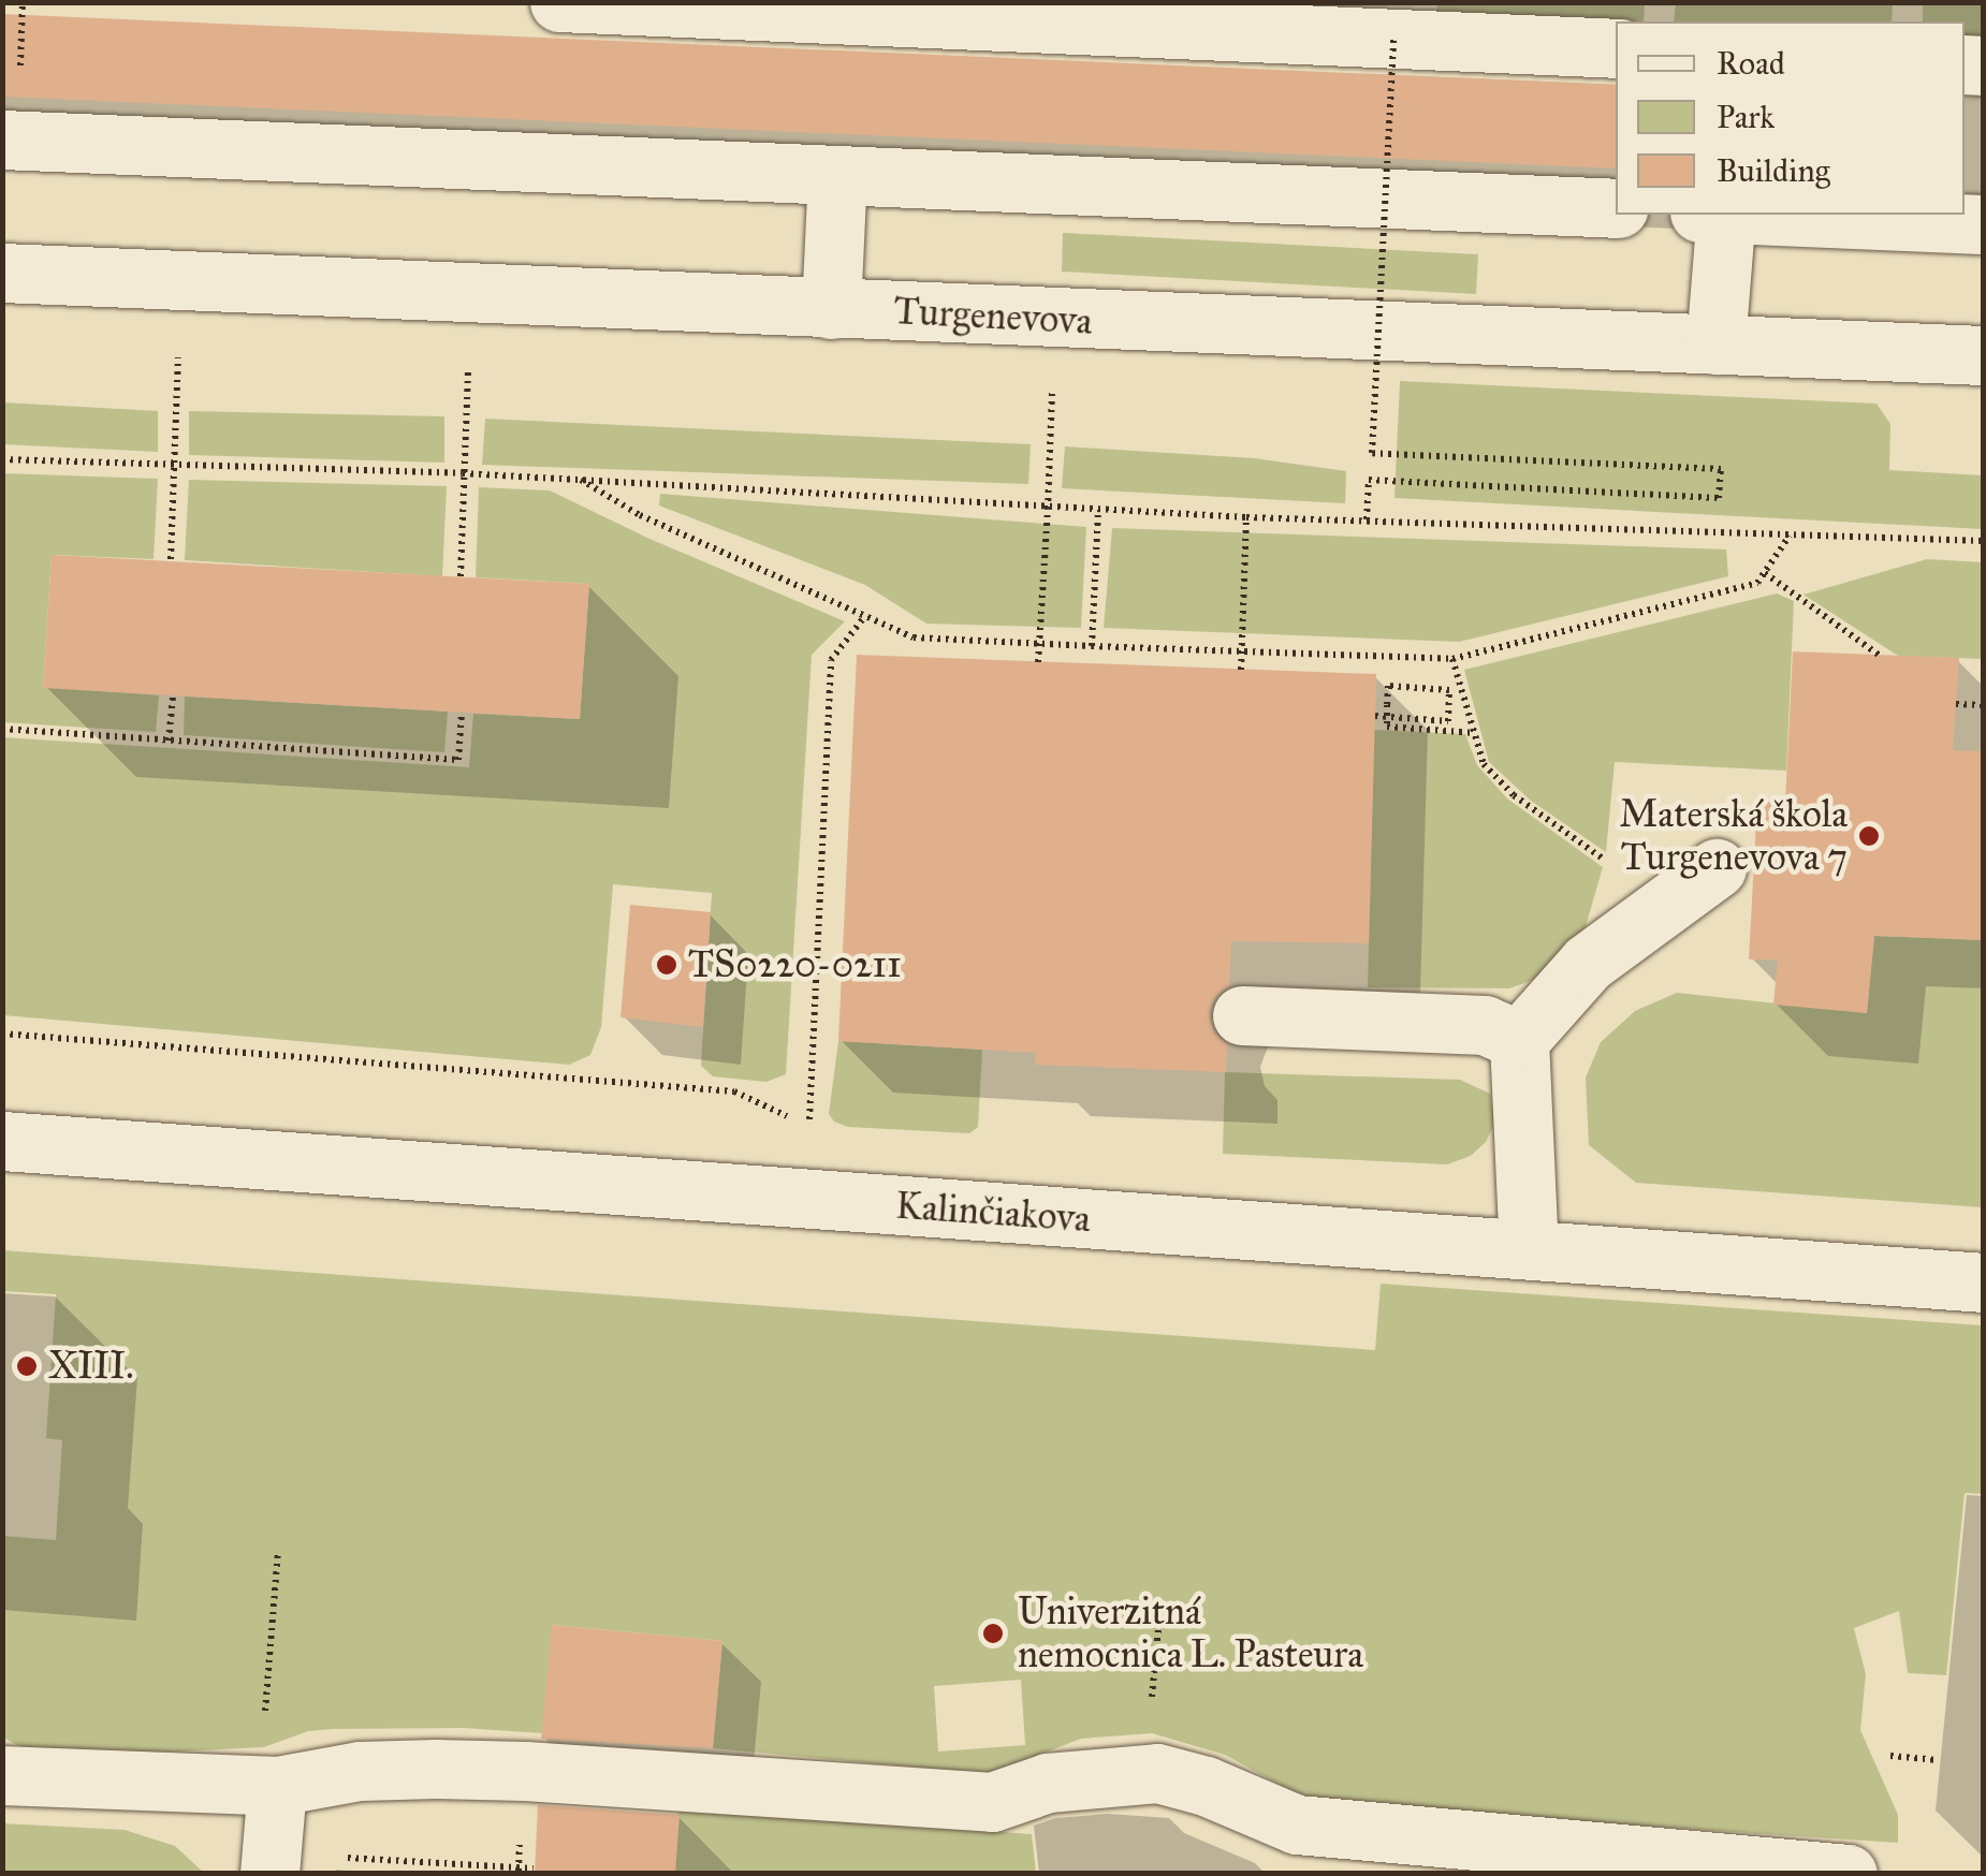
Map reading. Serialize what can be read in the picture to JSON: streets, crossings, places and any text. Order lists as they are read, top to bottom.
{
  "streets": {
    "street": ["Turgenevova", "Kalinčiakova"]
  },
  "places": [
    "Materská škola Turgenevova 7",
    "TS0220-0211",
    "XIII.",
    "Univerzitná nemocnica L. Pasteura"
  ],
  "legend": ["Road", "Park", "Building"]
}
